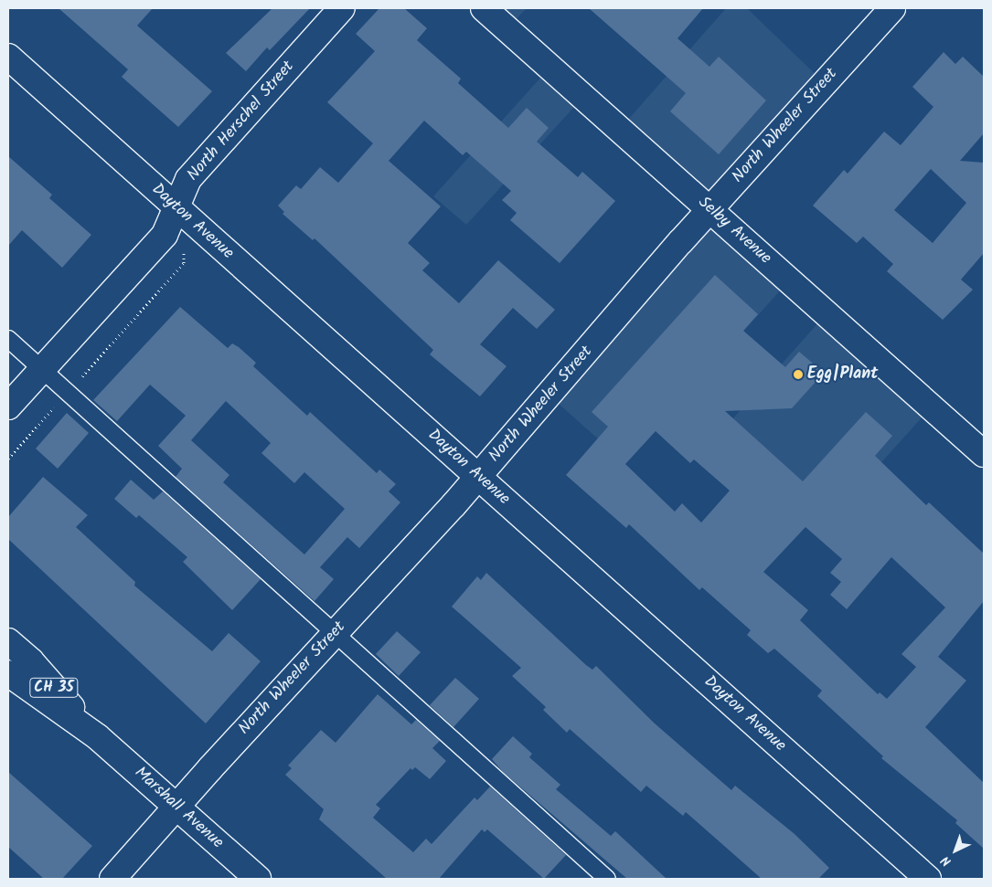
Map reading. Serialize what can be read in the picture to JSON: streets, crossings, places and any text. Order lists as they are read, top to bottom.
{
  "streets": {
    "street": [
      "North Herschel Street",
      "North Wheeler Street",
      "Dayton Avenue",
      "Selby Avenue",
      "CH 35",
      "Marshall Avenue"
    ]
  },
  "crossings": [
    ["North Herschel Street", "Dayton Avenue"],
    ["North Wheeler Street", "Dayton Avenue"],
    ["North Wheeler Street", "Selby Avenue"],
    ["North Wheeler Street", "Marshall Avenue"]
  ],
  "places": ["Egg|Plant"],
  "north": "bottom left"
}
